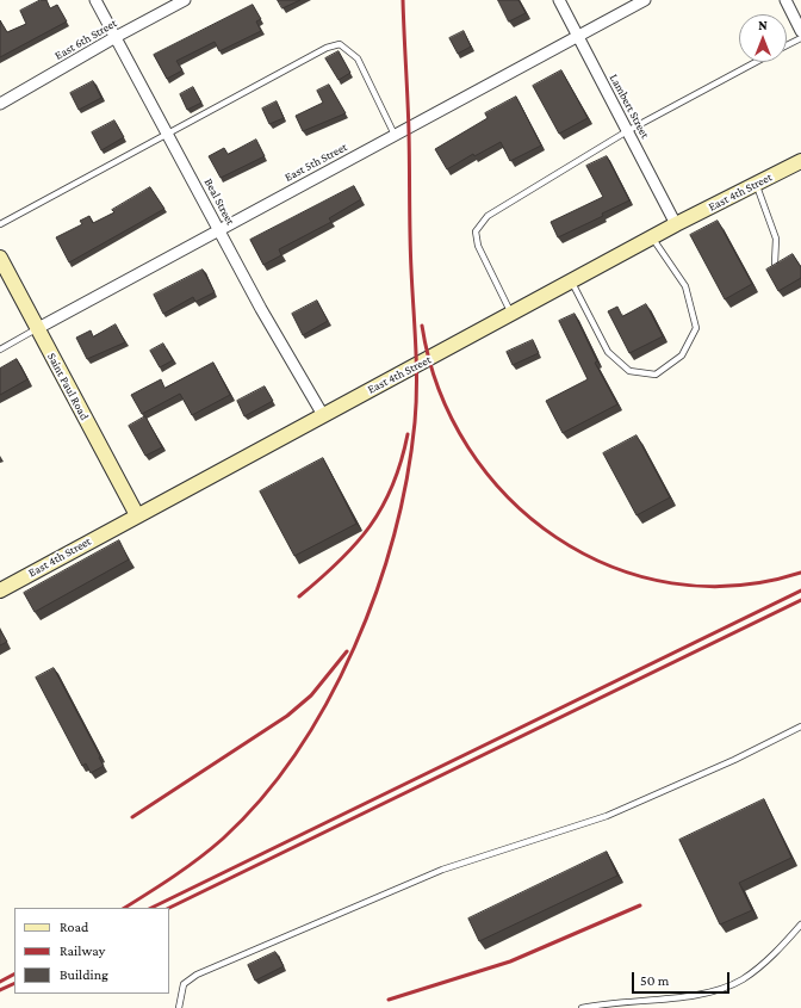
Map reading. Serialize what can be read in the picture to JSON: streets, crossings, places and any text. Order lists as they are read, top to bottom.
{
  "streets": {
    "main road": ["East 4th Street", "Saint Paul Road"],
    "street": [
      "East 6th Street",
      "Lambert Street",
      "East 5th Street",
      "Beal Street"
    ]
  },
  "crossings": [
    ["East 6th Street", "Beal Street"],
    ["Lambert Street", "East 5th Street"],
    ["Lambert Street", "East 4th Street"],
    ["East 5th Street", "Beal Street"],
    ["East 5th Street", "Saint Paul Road"],
    ["East 4th Street", "Beal Street"],
    ["East 4th Street", "Saint Paul Road"]
  ],
  "legend": ["Road", "Railway", "Building"],
  "scale_bar": "50 m",
  "north": "top"
}
